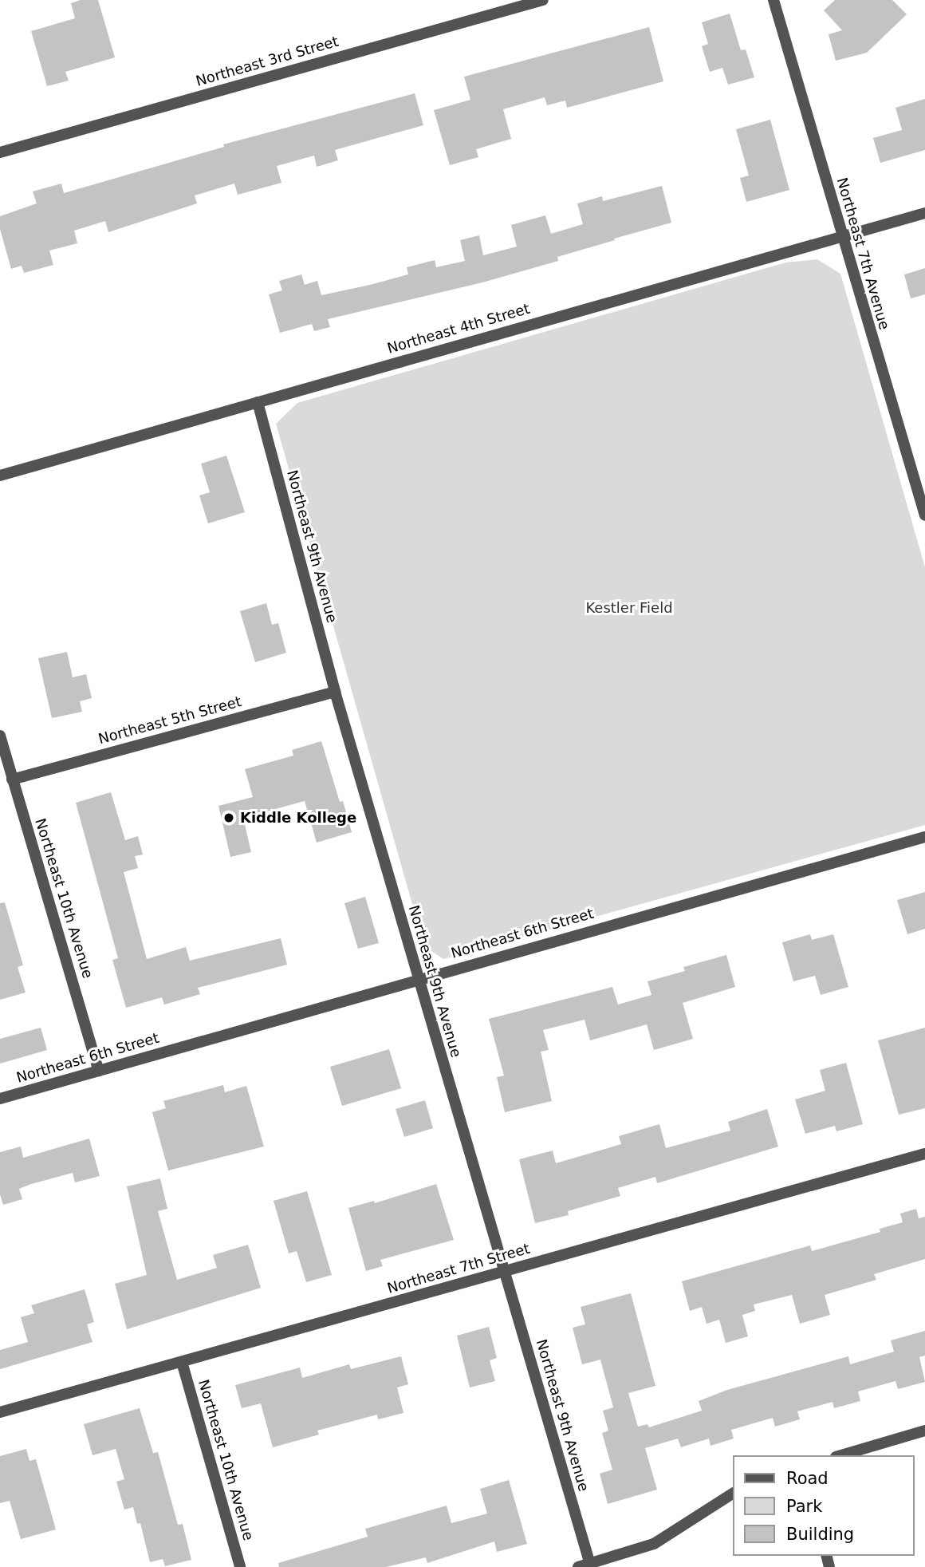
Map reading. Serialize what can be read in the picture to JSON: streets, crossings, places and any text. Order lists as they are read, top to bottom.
{
  "streets": {
    "street": [
      "Northeast 3rd Street",
      "Northeast 7th Avenue",
      "Northeast 4th Street",
      "Northeast 9th Avenue",
      "Northeast 5th Street",
      "Northeast 10th Avenue",
      "Northeast 6th Street",
      "Northeast 7th Street"
    ]
  },
  "crossings": [
    ["Northeast 7th Avenue", "Northeast 4th Street"],
    ["Northeast 4th Street", "Northeast 9th Avenue"],
    ["Northeast 9th Avenue", "Northeast 5th Street"],
    ["Northeast 9th Avenue", "Northeast 6th Street"],
    ["Northeast 9th Avenue", "Northeast 7th Street"],
    ["Northeast 5th Street", "Northeast 10th Avenue"],
    ["Northeast 10th Avenue", "Northeast 6th Street"],
    ["Northeast 10th Avenue", "Northeast 7th Street"]
  ],
  "parks": ["Kestler Field"],
  "places": ["Kiddle Kollege"],
  "legend": ["Road", "Park", "Building"]
}
